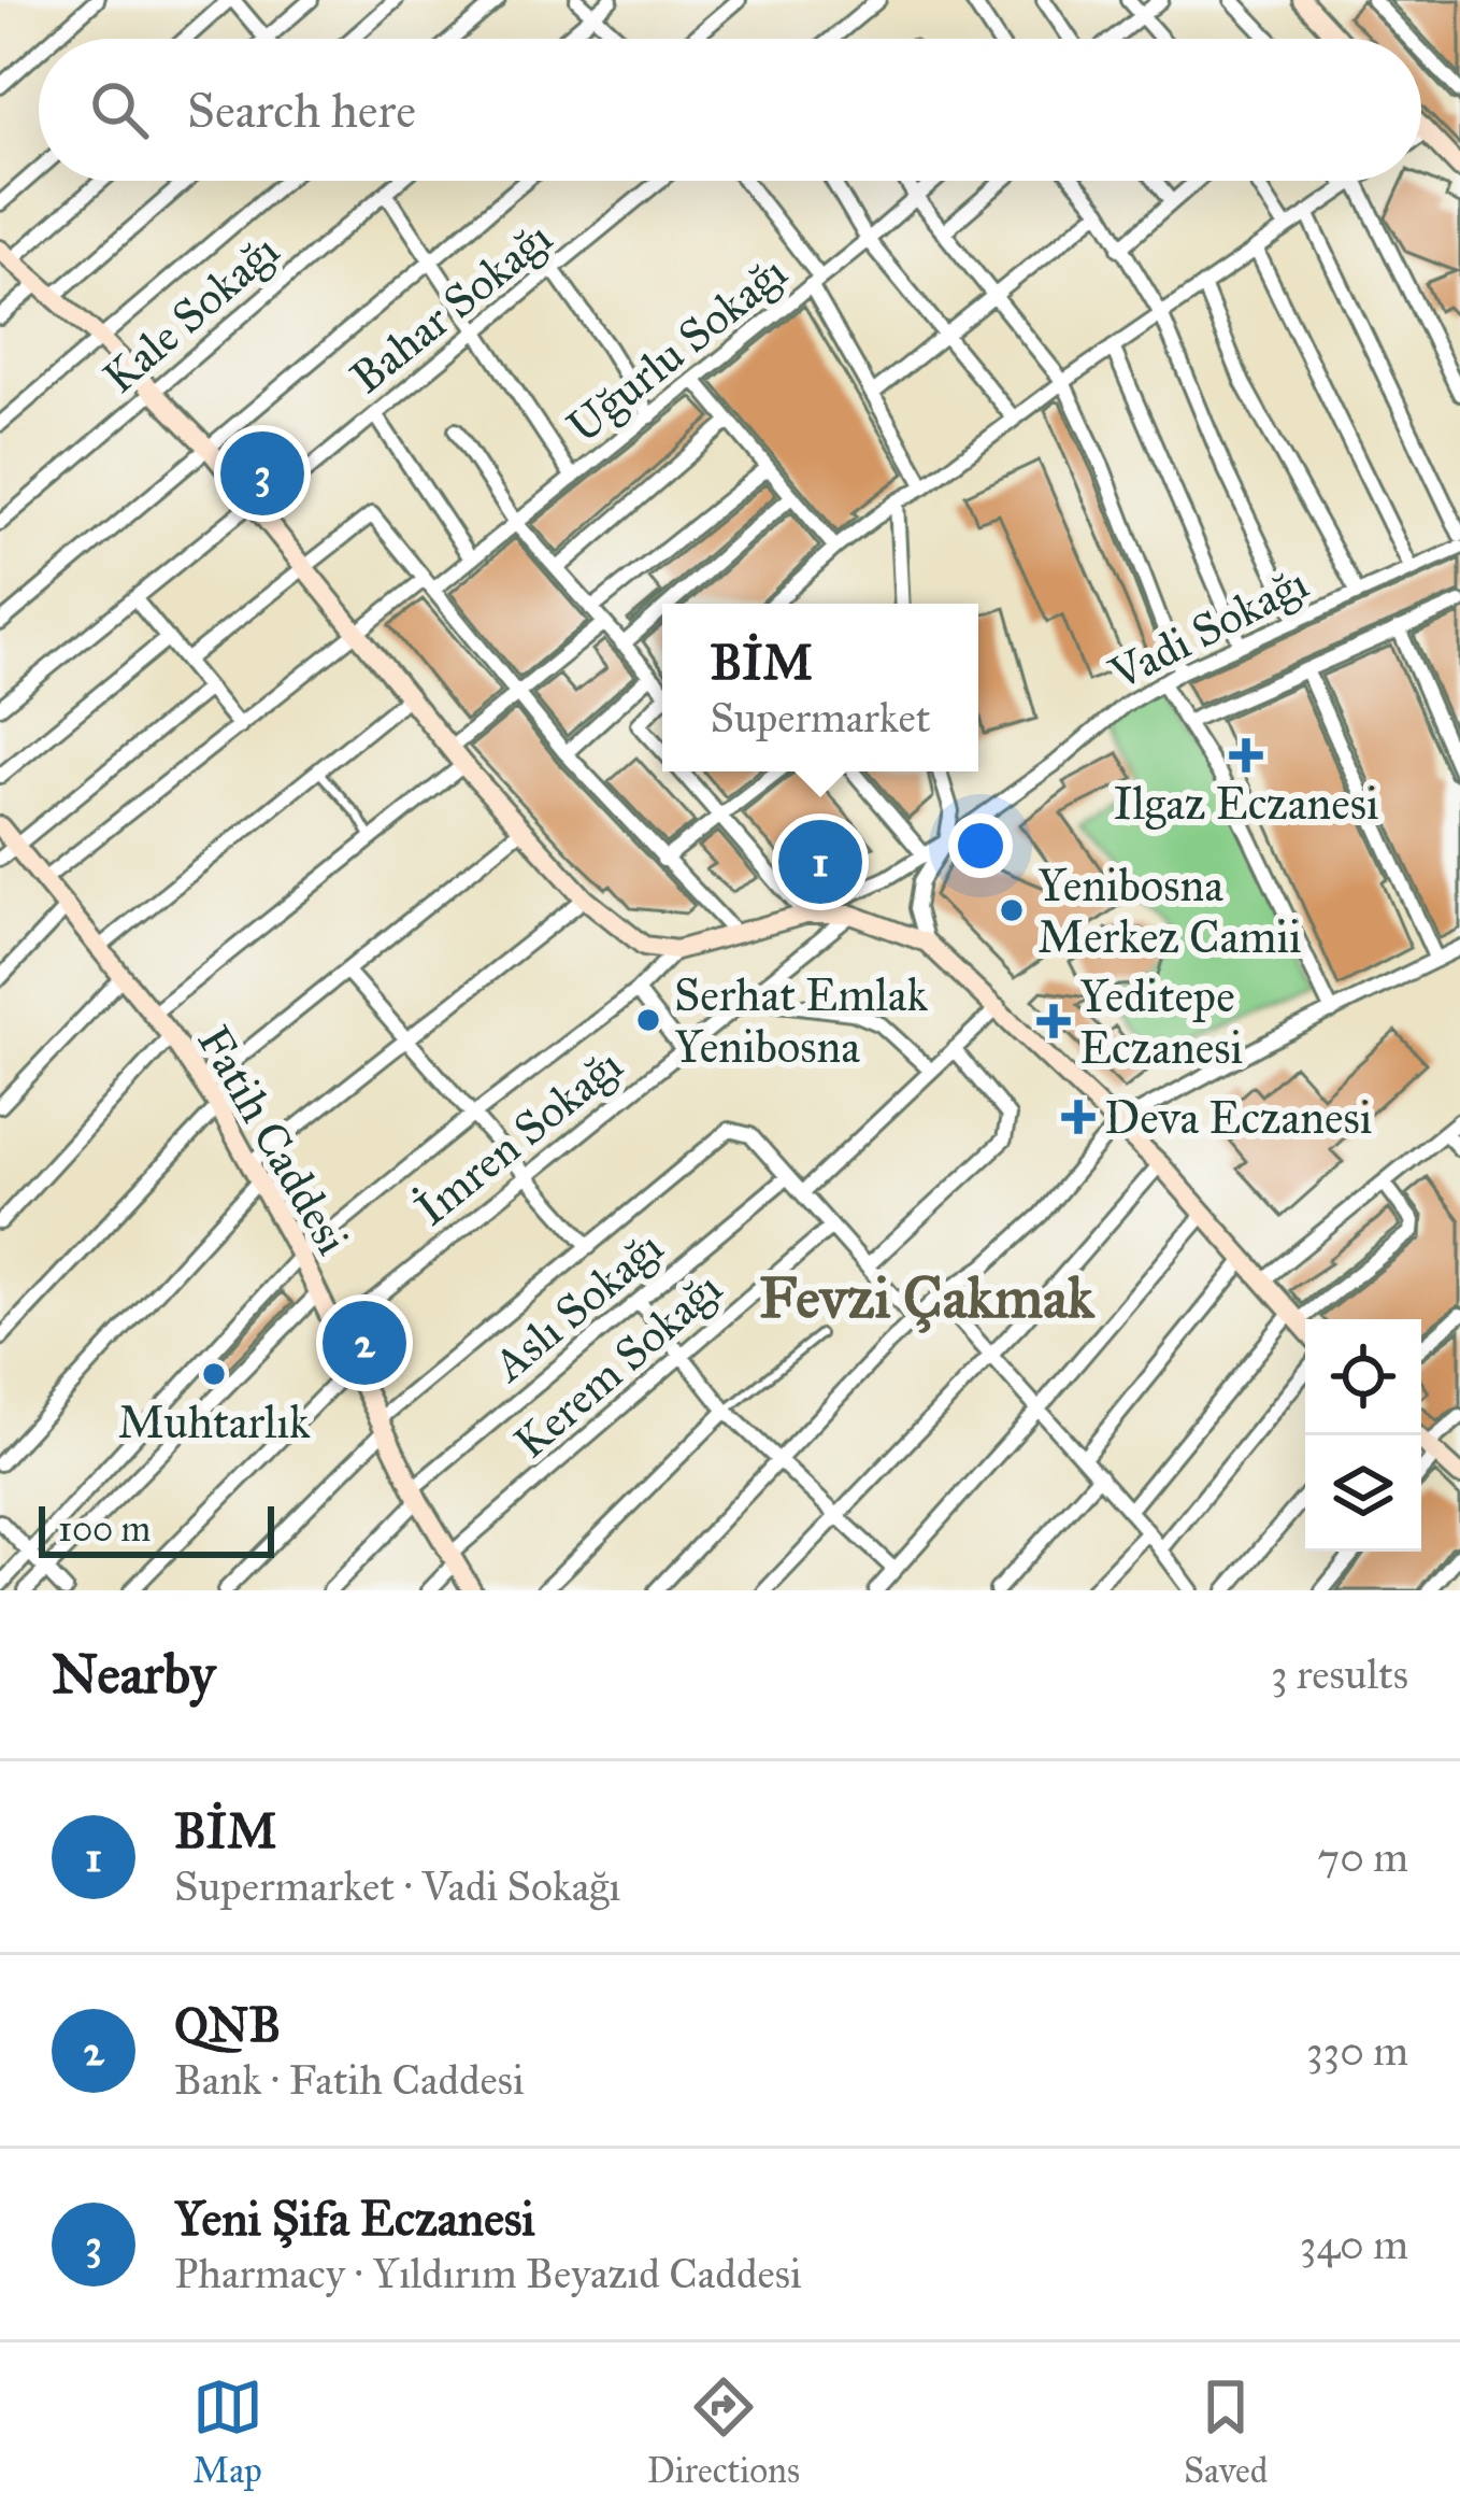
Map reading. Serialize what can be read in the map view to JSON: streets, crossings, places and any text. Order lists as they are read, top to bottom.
{
  "streets": {
    "main road": ["Fatih Caddesi"],
    "street": [
      "Bahar Sokağı",
      "Kale Sokağı",
      "Uğurlu Sokağı",
      "Vadi Sokağı",
      "İmren Sokağı",
      "Aslı Sokağı",
      "Kerem Sokağı"
    ]
  },
  "crossings": [
    ["Uğurlu Sokağı", "Fatih Caddesi"],
    ["İmren Sokağı", "Fatih Caddesi"],
    ["Fatih Caddesi", "Aslı Sokağı"],
    ["Fatih Caddesi", "Kerem Sokağı"]
  ],
  "districts": ["Fevzi Çakmak"],
  "places": {
    "health": ["Ilgaz Eczanesi", "Yeditepe Eczanesi", "Deva Eczanesi"],
    "other": ["Yenibosna Merkez Camii", "Serhat Emlak Yenibosna", "Muhtarlık"]
  },
  "scale_bar": "100 m",
  "page": {
    "search": "Search here",
    "pins": ["3", "1", "2"],
    "popup": ["BİM", "Supermarket"],
    "scale": "100 m",
    "heading": ["Nearby", "3 results"],
    "list": [
      {
        "mark": "1",
        "name": "BİM",
        "note": "Supermarket · Vadi Sokağı",
        "value": "70 m"
      },
      {
        "mark": "2",
        "name": "QNB",
        "note": "Bank · Fatih Caddesi",
        "value": "330 m"
      },
      {
        "mark": "3",
        "name": "Yeni Şifa Eczanesi",
        "note": "Pharmacy · Yıldırım Beyazıd Caddesi",
        "value": "340 m"
      }
    ],
    "nav": ["Map", "Directions", "Saved"]
  }
}
